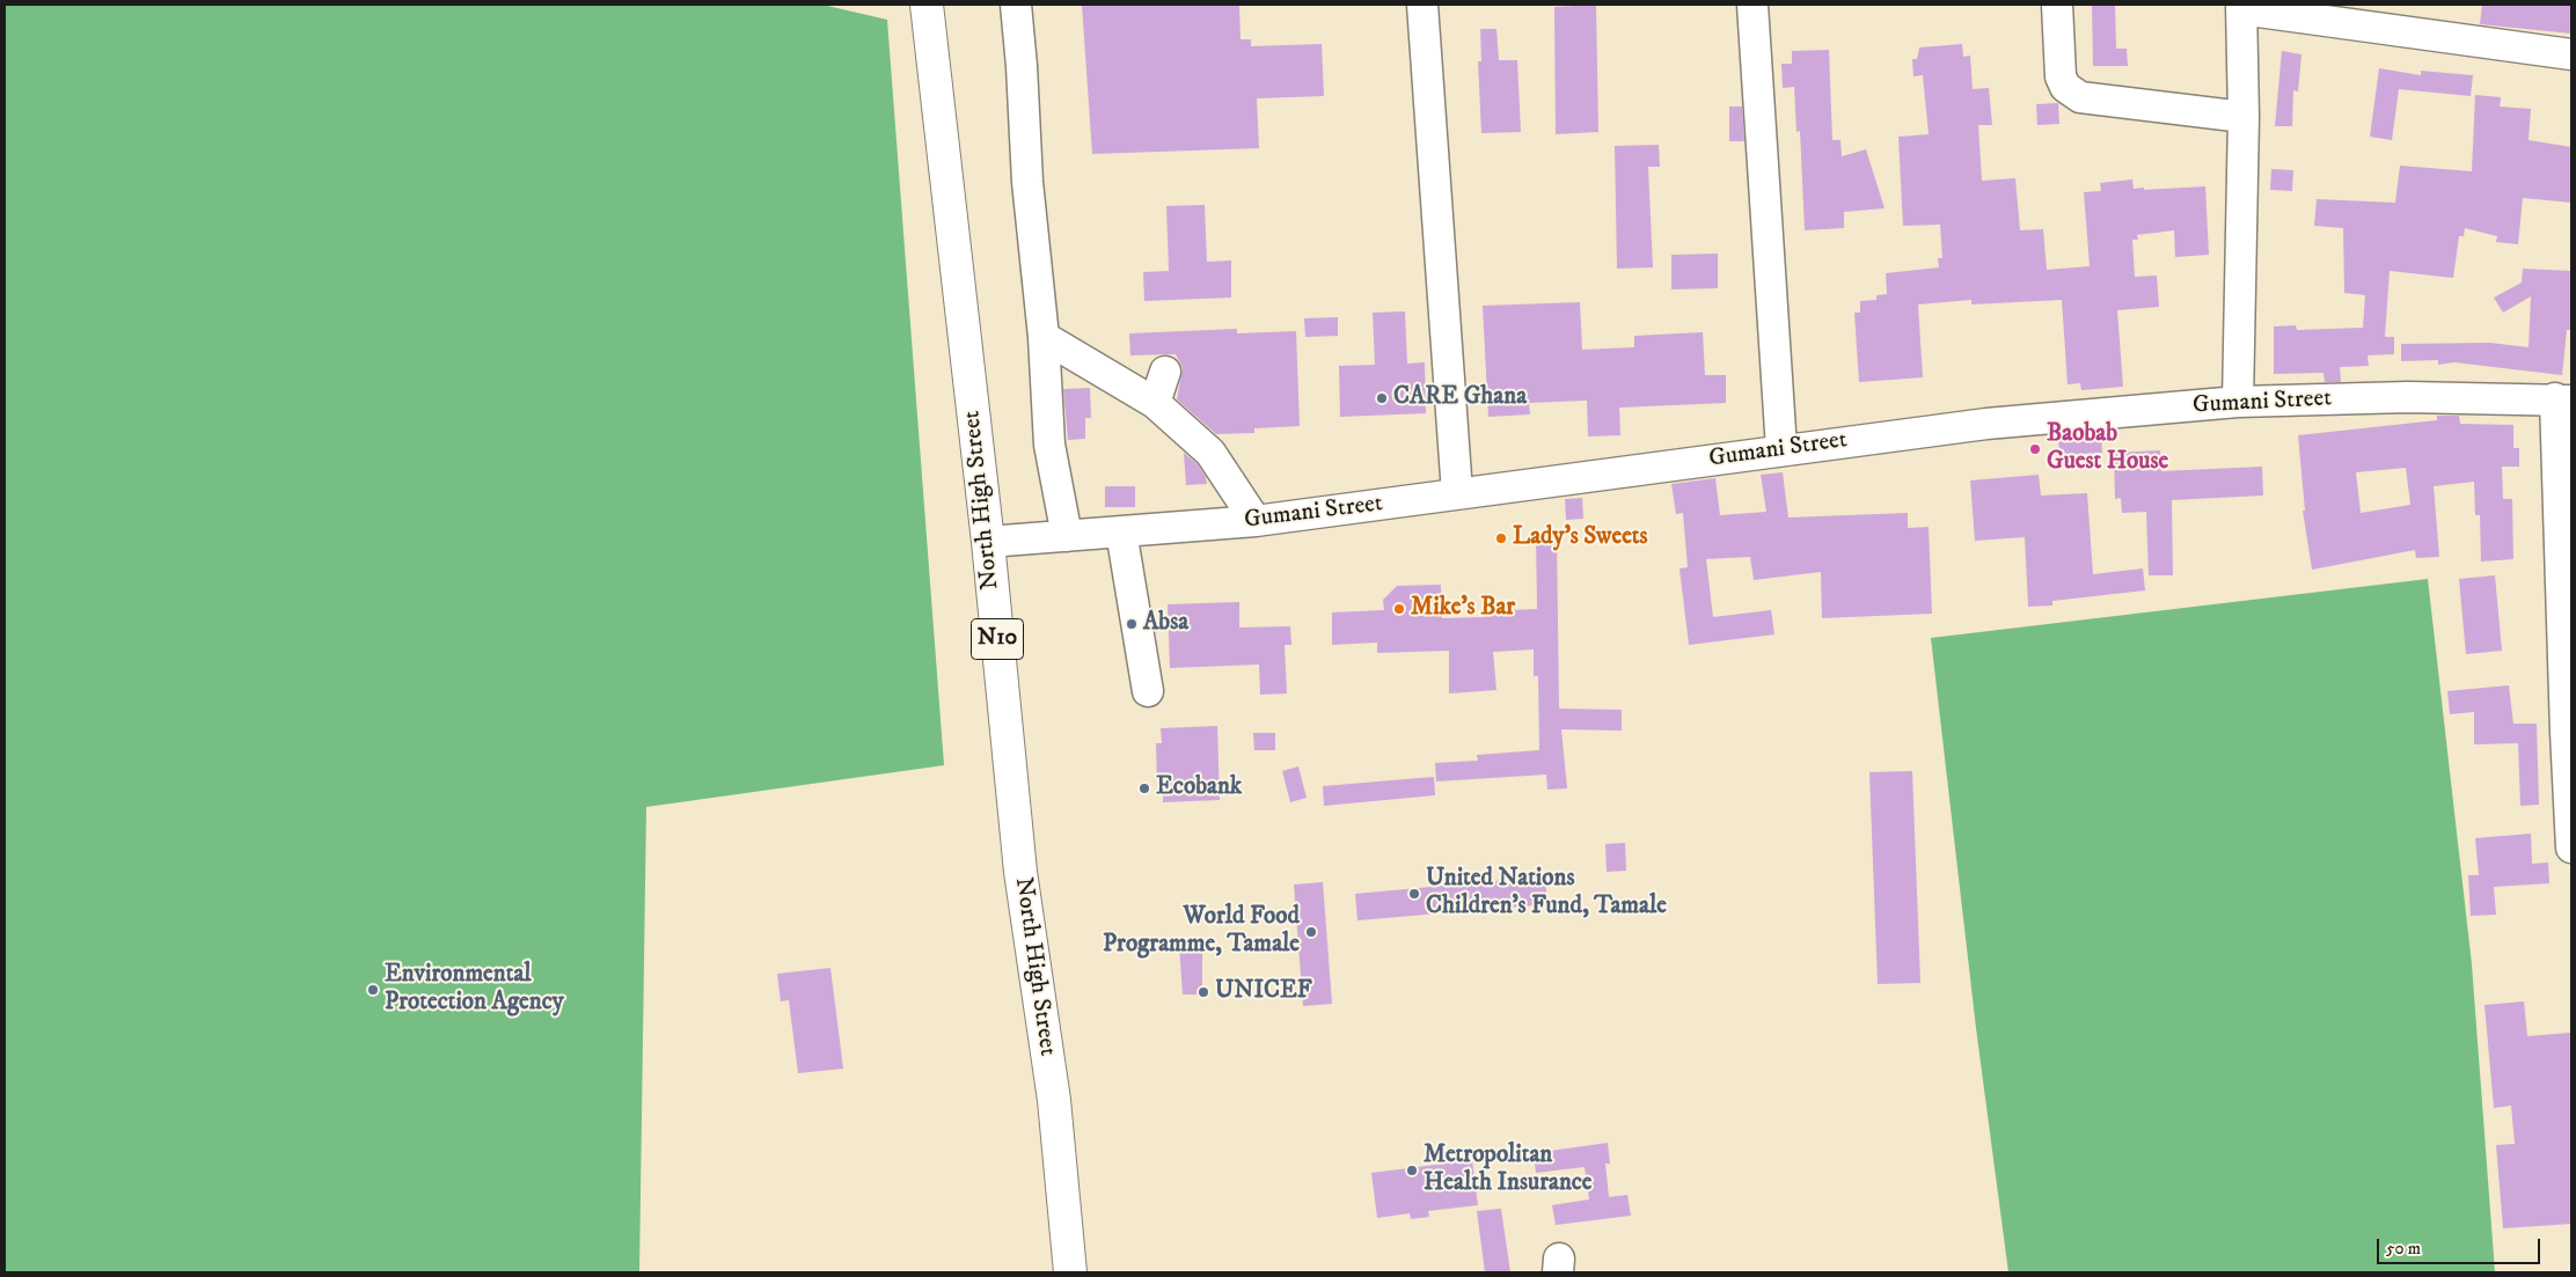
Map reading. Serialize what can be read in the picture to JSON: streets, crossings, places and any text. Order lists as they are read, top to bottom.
{
  "streets": {
    "highway": ["North High Street", "N10"],
    "street": ["Gumani Street"]
  },
  "crossings": [
    ["Gumani Street", "North High Street"]
  ],
  "places": [
    "CARE Ghana",
    "Baobab Guest House",
    "Lady's Sweets",
    "Mike's Bar",
    "Absa",
    "Ecobank",
    "United Nations Children's Fund, Tamale",
    "World Food Programme, Tamale",
    "Environmental Protection Agency",
    "UNICEF",
    "Metropolitan Health Insurance"
  ],
  "scale_bar": "50 m"
}
